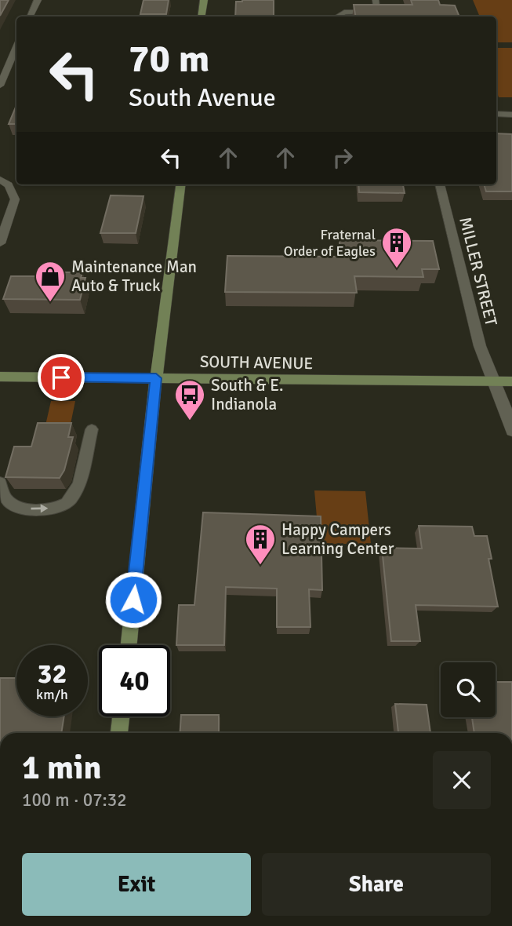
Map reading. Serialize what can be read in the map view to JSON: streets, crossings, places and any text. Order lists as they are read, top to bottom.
{
  "streets": {
    "street": ["MILLER STREET", "SOUTH AVENUE"]
  },
  "crossings": [
    ["MILLER STREET", "SOUTH AVENUE"]
  ],
  "places": {
    "building": ["Fraternal Order of Eagles", "Happy Campers Learning Center"],
    "shop": ["Maintenance Man Auto & Truck"],
    "bus stop": ["South & E. Indianola"]
  },
  "page": {
    "turn": ["70 m", "South Avenue"],
    "speed": "32 km/h",
    "limit": "40",
    "heading": ["1 min", "100 m · 07:32"],
    "buttons": ["Exit", "Share"]
  }
}
